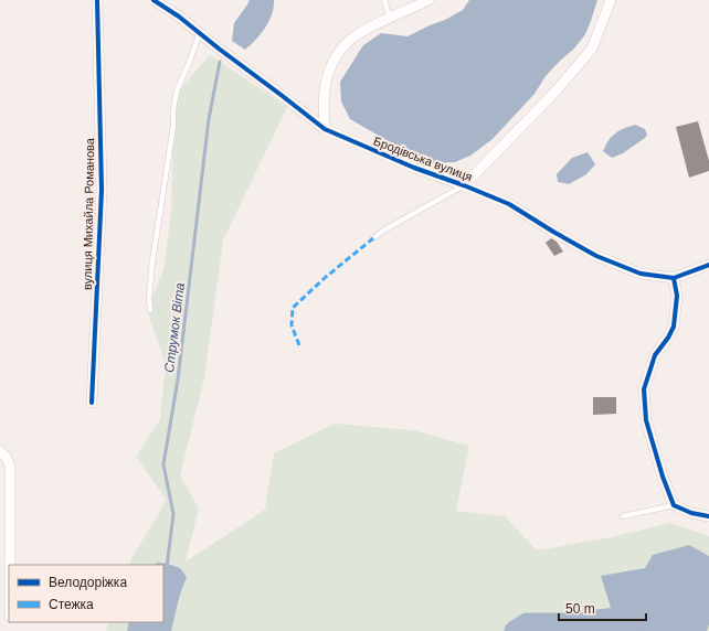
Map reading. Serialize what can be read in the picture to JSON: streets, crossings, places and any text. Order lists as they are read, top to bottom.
{
  "streets": {
    "street": ["Бродівська вулиця", "вулиця Михайла Романова"]
  },
  "water": ["Струмок Віта"],
  "legend": ["Велодоріжка", "Стежка"],
  "scale_bar": "50 m"
}
